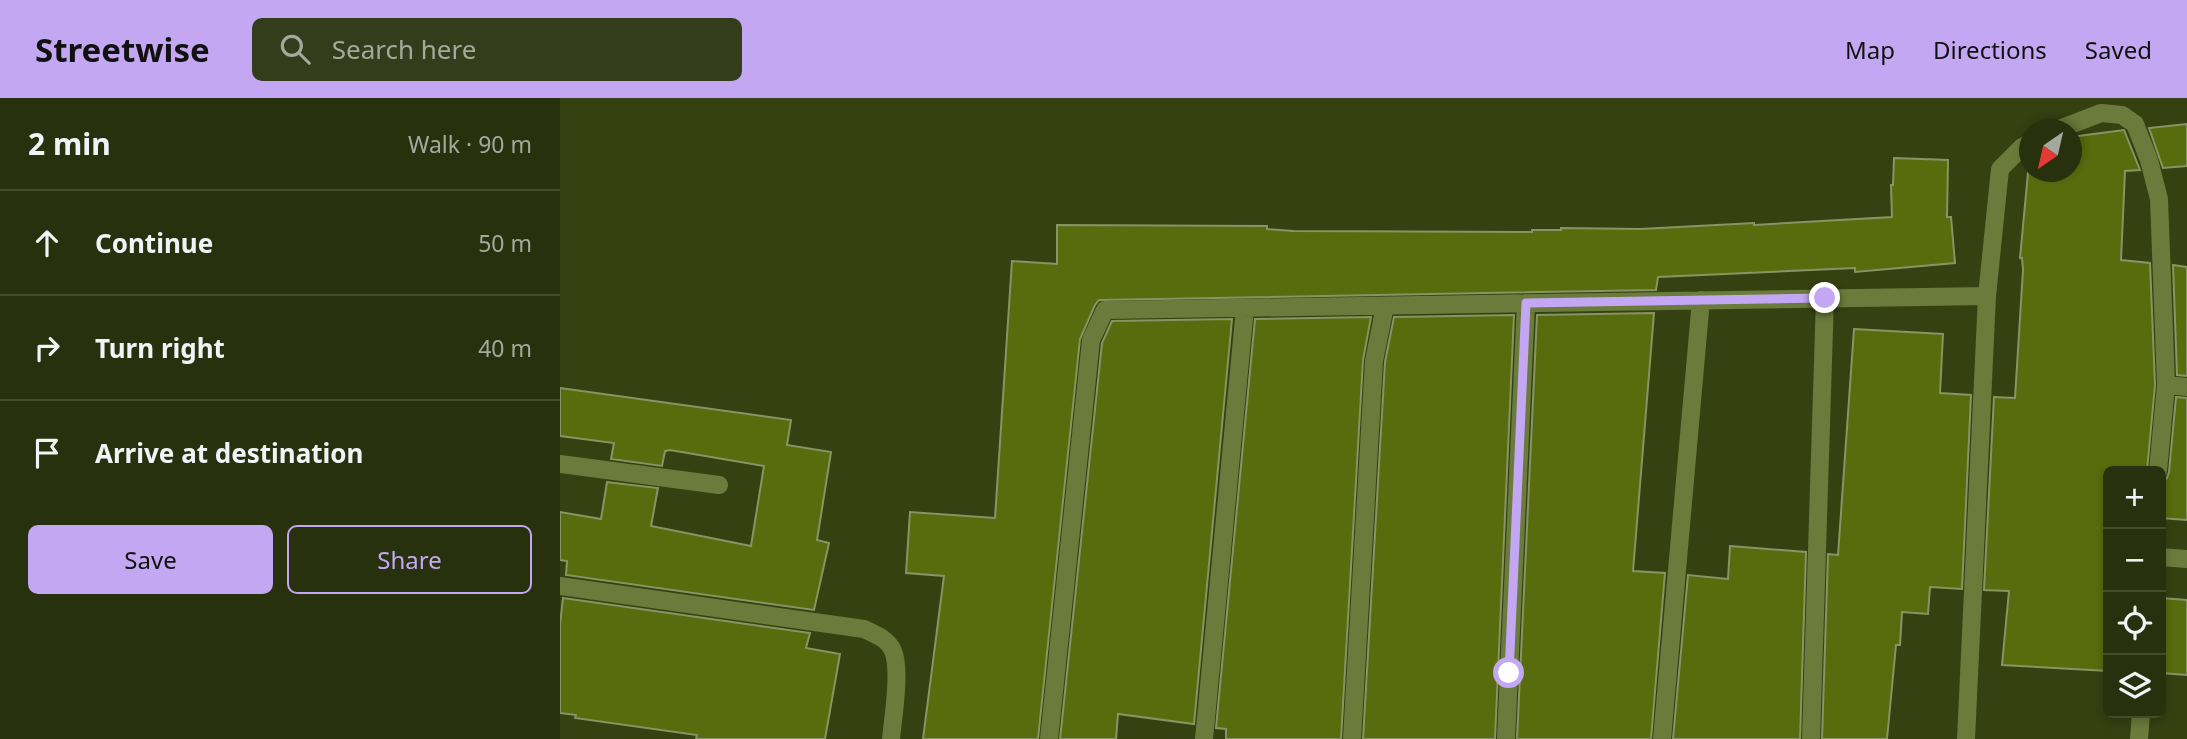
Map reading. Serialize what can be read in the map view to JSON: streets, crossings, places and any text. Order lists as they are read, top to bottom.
{
  "north": "bottom left",
  "page": {
    "header": "Streetwise",
    "search": "Search here",
    "nav": ["Map", "Directions", "Saved"],
    "heading": ["2 min", "Walk · 90 m"],
    "list": [
      ["Continue", "50 m"],
      ["Turn right", "40 m"],
      "Arrive at destination"
    ],
    "map_buttons": ["+", "−"],
    "buttons": ["Save", "Share"]
  }
}
